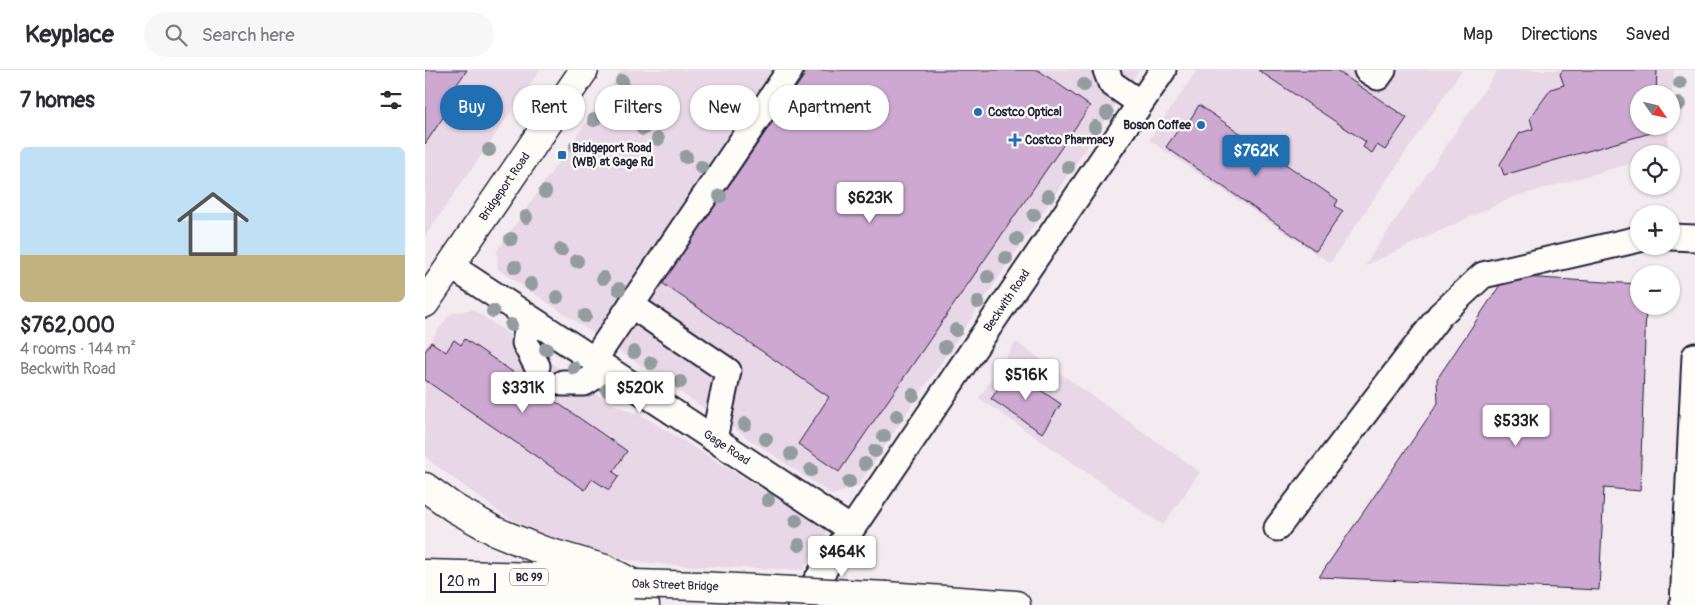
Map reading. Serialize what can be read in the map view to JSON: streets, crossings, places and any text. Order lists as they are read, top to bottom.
{
  "streets": {
    "main road": ["Bridgeport Road", "BC 99", "Oak Street Bridge"],
    "street": ["Beckwith Road", "Gage Road"]
  },
  "crossings": [
    ["Bridgeport Road", "Gage Road"],
    ["Beckwith Road", "Gage Road"]
  ],
  "places": {
    "other": ["Costco Optical", "Boson Coffee"],
    "health": ["Costco Pharmacy"],
    "transit": ["Bridgeport Road (WB) at Gage Rd"]
  },
  "scale_bar": "20 m",
  "north": "bottom right",
  "page": {
    "header": "Keyplace",
    "search": "Search here",
    "nav": ["Map", "Directions", "Saved"],
    "heading": "7 homes",
    "map_buttons": ["+", "−"],
    "chip": [
      "Buy",
      "Rent",
      "Filters",
      "New",
      "Apartment"
    ],
    "list": [
      {
        "name": "$762,000",
        "note": "4 rooms · 144 m² · Beckwith Road"
      }
    ],
    "price": [
      "$762K",
      "$623K",
      "$516K",
      "$331K",
      "$520K",
      "$533K",
      "$464K"
    ],
    "scale": "20 m"
  }
}
